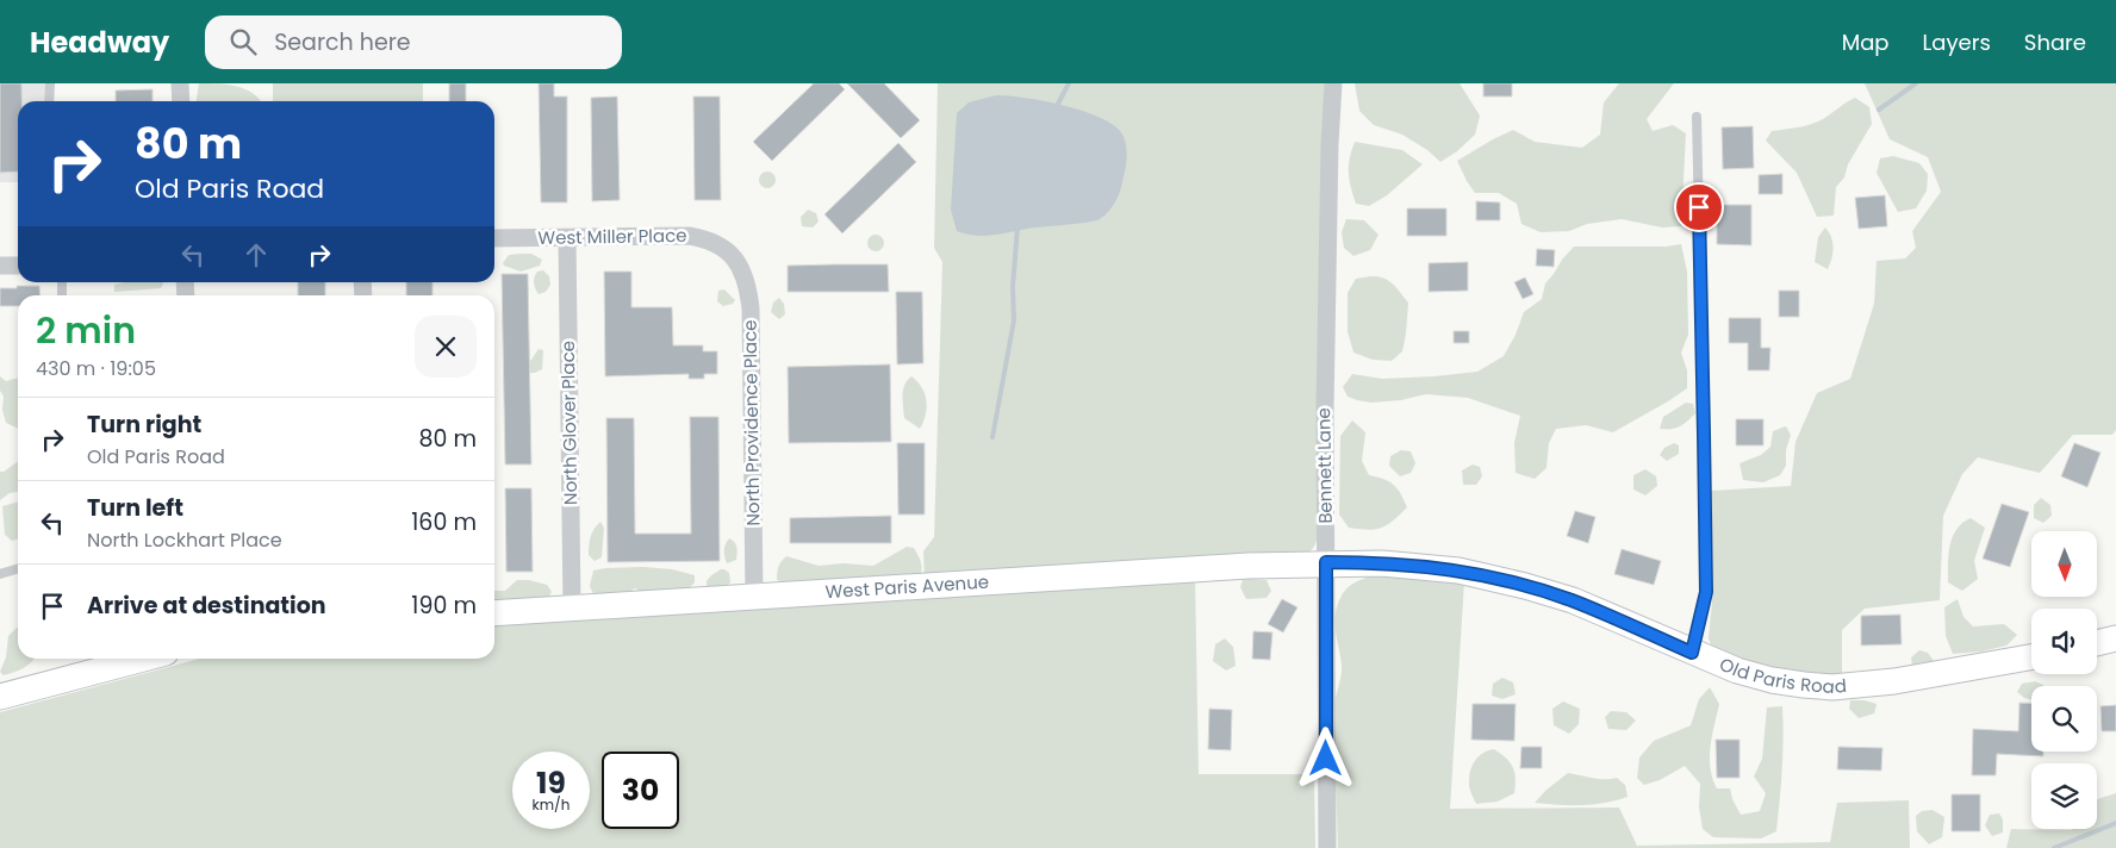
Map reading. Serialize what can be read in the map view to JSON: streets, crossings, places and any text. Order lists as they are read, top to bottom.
{
  "streets": {
    "main road": ["West Paris Avenue", "Old Paris Road"],
    "street": [
      "West Miller Place",
      "North Glover Place",
      "North Providence Place",
      "Bennett Lane"
    ]
  },
  "crossings": [
    ["West Miller Place", "North Glover Place"],
    ["West Miller Place", "North Providence Place"],
    ["North Glover Place", "West Paris Avenue"],
    ["North Providence Place", "West Paris Avenue"],
    ["Bennett Lane", "West Paris Avenue"],
    ["Bennett Lane", "Old Paris Road"],
    ["West Paris Avenue", "Old Paris Road"]
  ],
  "north": "bottom",
  "page": {
    "header": "Headway",
    "search": "Search here",
    "nav": ["Map", "Layers", "Share"],
    "turn": ["80 m", "Old Paris Road"],
    "heading": ["2 min", "430 m · 19:05"],
    "list": [
      {
        "name": "Turn right",
        "note": "Old Paris Road",
        "value": "80 m"
      },
      {
        "name": "Turn left",
        "note": "North Lockhart Place",
        "value": "160 m"
      },
      {
        "name": "Arrive at destination",
        "value": "190 m"
      }
    ],
    "speed": "19 km/h",
    "limit": "30"
  }
}
